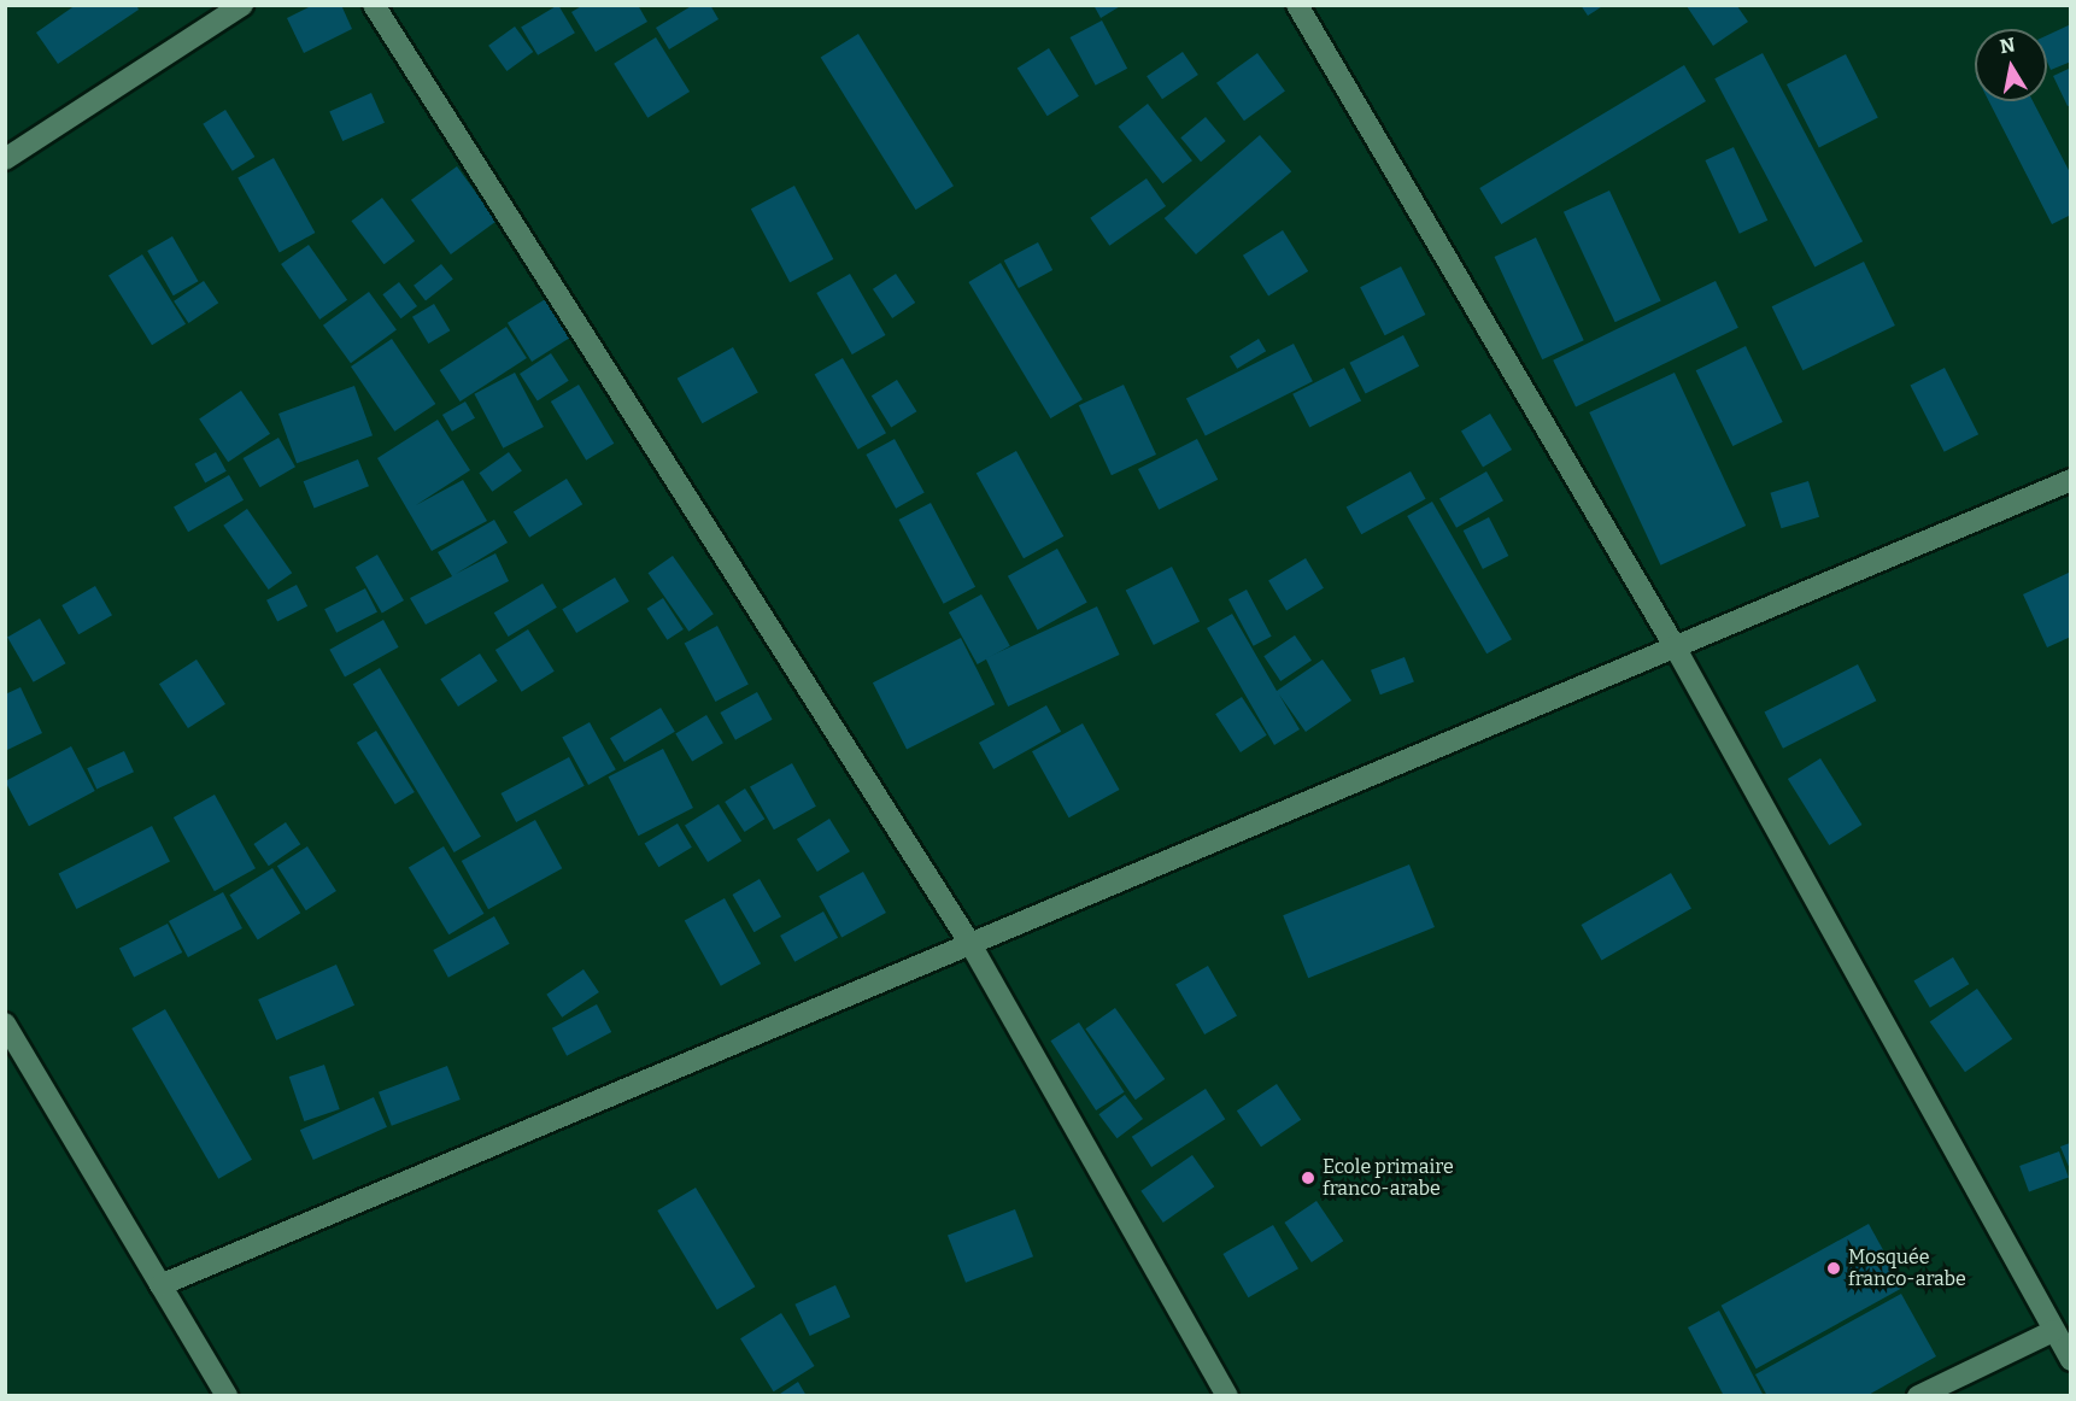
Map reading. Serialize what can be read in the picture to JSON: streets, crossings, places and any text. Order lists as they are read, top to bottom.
{
  "places": ["Ecole primaire franco-arabe", "Mosquée franco-arabe"],
  "north": "top"
}
